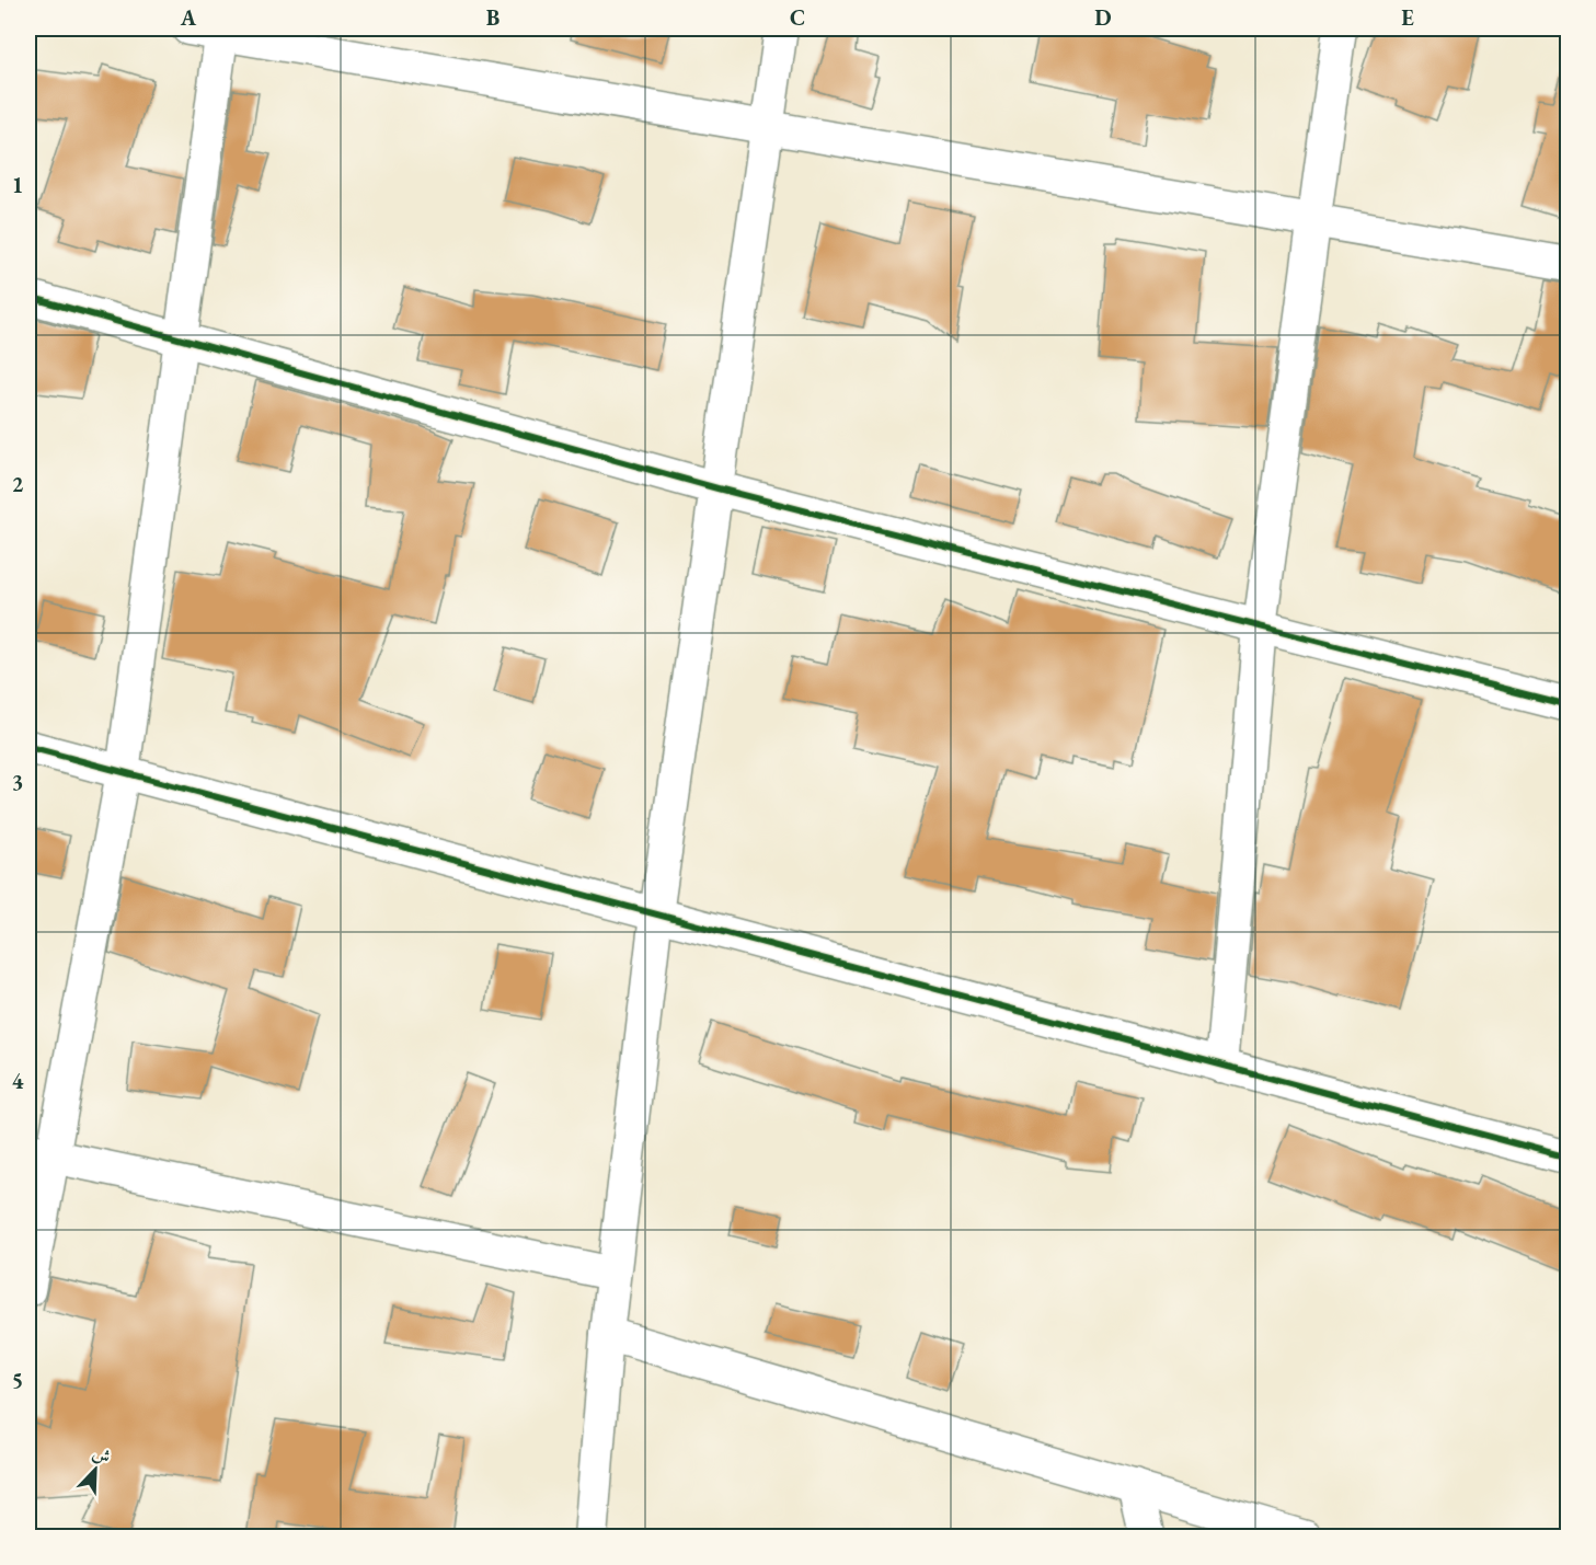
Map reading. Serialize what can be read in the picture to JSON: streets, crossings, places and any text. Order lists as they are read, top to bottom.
{
  "north": "top right",
  "grid": {
    "columns": [
      "A",
      "B",
      "C",
      "D",
      "E"
    ],
    "rows": [
      "1",
      "2",
      "3",
      "4",
      "5"
    ]
  }
}
